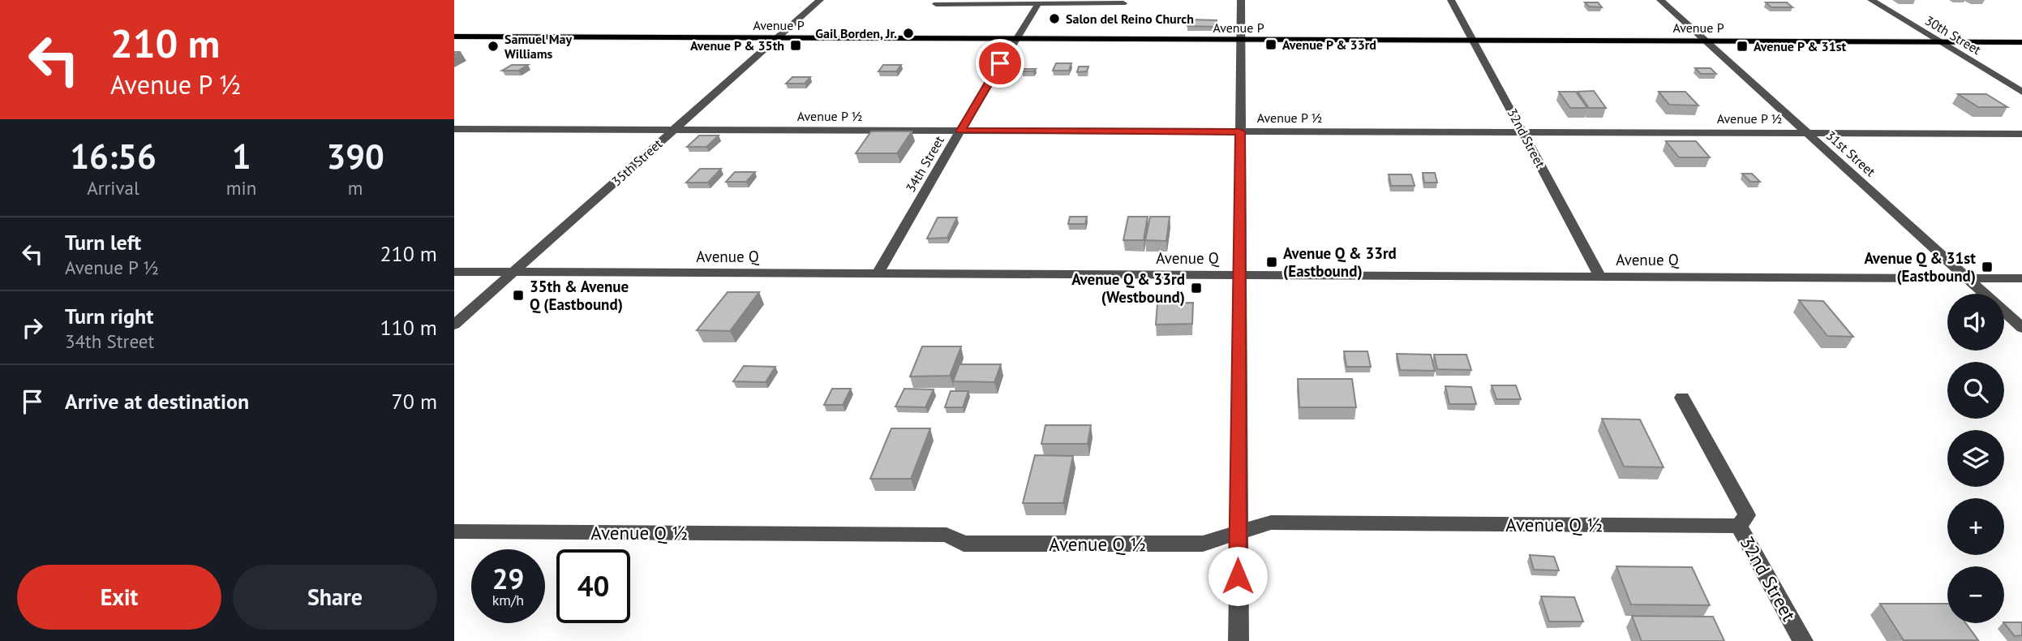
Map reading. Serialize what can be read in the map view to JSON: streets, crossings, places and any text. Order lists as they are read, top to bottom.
{
  "streets": {
    "main road": ["Avenue P"],
    "street": [
      "30th Street",
      "Avenue P ½",
      "32nd Street",
      "31st Street",
      "35th Street",
      "34th Street",
      "Avenue Q",
      "Avenue Q ½"
    ]
  },
  "crossings": [
    ["Avenue P", "30th Street"],
    ["Avenue P", "32nd Street"],
    ["Avenue P", "31st Street"],
    ["Avenue P", "35th Street"],
    ["Avenue P", "34th Street"],
    ["Avenue P ½", "32nd Street"],
    ["Avenue P ½", "31st Street"],
    ["Avenue P ½", "35th Street"],
    ["Avenue P ½", "34th Street"],
    ["32nd Street", "Avenue Q"],
    ["32nd Street", "Avenue Q ½"],
    ["31st Street", "Avenue Q"],
    ["35th Street", "Avenue Q"],
    ["34th Street", "Avenue Q"]
  ],
  "places": {
    "other": ["Salon del Reino Church", "Gail Borden, Jr.", "Samuel May Williams"],
    "transit": [
      "Avenue P & 33rd",
      "Avenue P & 35th",
      "Avenue P & 31st",
      "Avenue Q & 33rd (Eastbound)",
      "Avenue Q & 31st (Eastbound)",
      "Avenue Q & 33rd (Westbound)",
      "35th & Avenue Q (Eastbound)"
    ]
  },
  "page": {
    "turn": ["210 m", "Avenue P ½"],
    "eta": [
      "16:56",
      "Arrival",
      "1",
      "min",
      "390",
      "m"
    ],
    "list": [
      {
        "name": "Turn left",
        "note": "Avenue P ½",
        "value": "210 m"
      },
      {
        "name": "Turn right",
        "note": "34th Street",
        "value": "110 m"
      },
      {
        "name": "Arrive at destination",
        "value": "70 m"
      }
    ],
    "map_buttons": ["+", "−"],
    "speed": "29 km/h",
    "limit": "40",
    "buttons": ["Exit", "Share"]
  }
}
